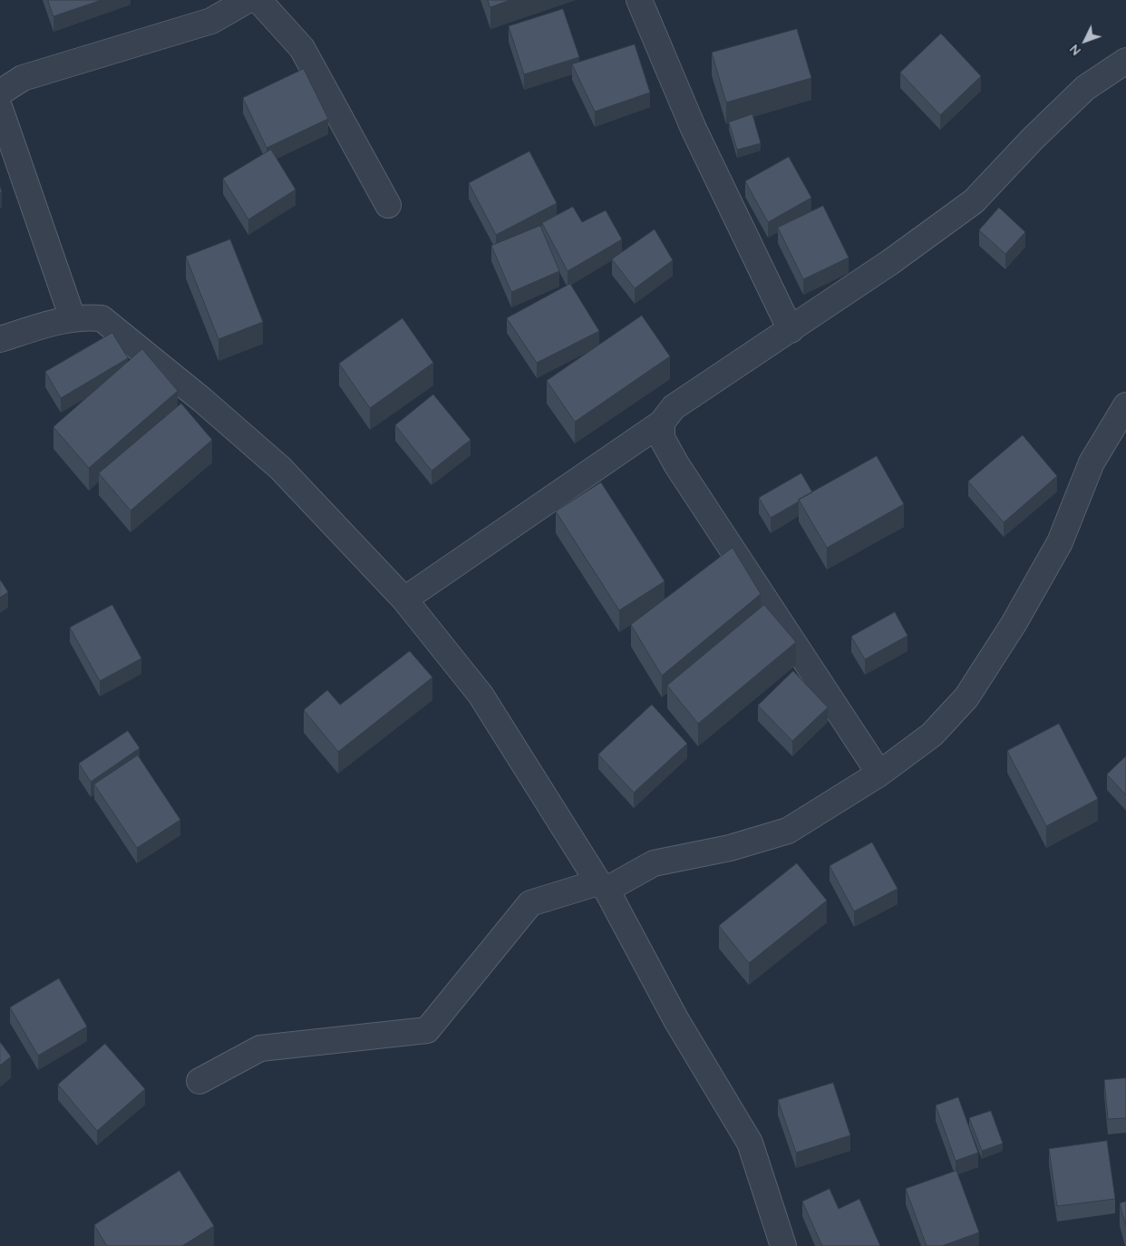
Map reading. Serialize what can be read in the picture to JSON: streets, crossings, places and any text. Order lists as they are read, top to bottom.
{
  "north": "bottom left"
}
